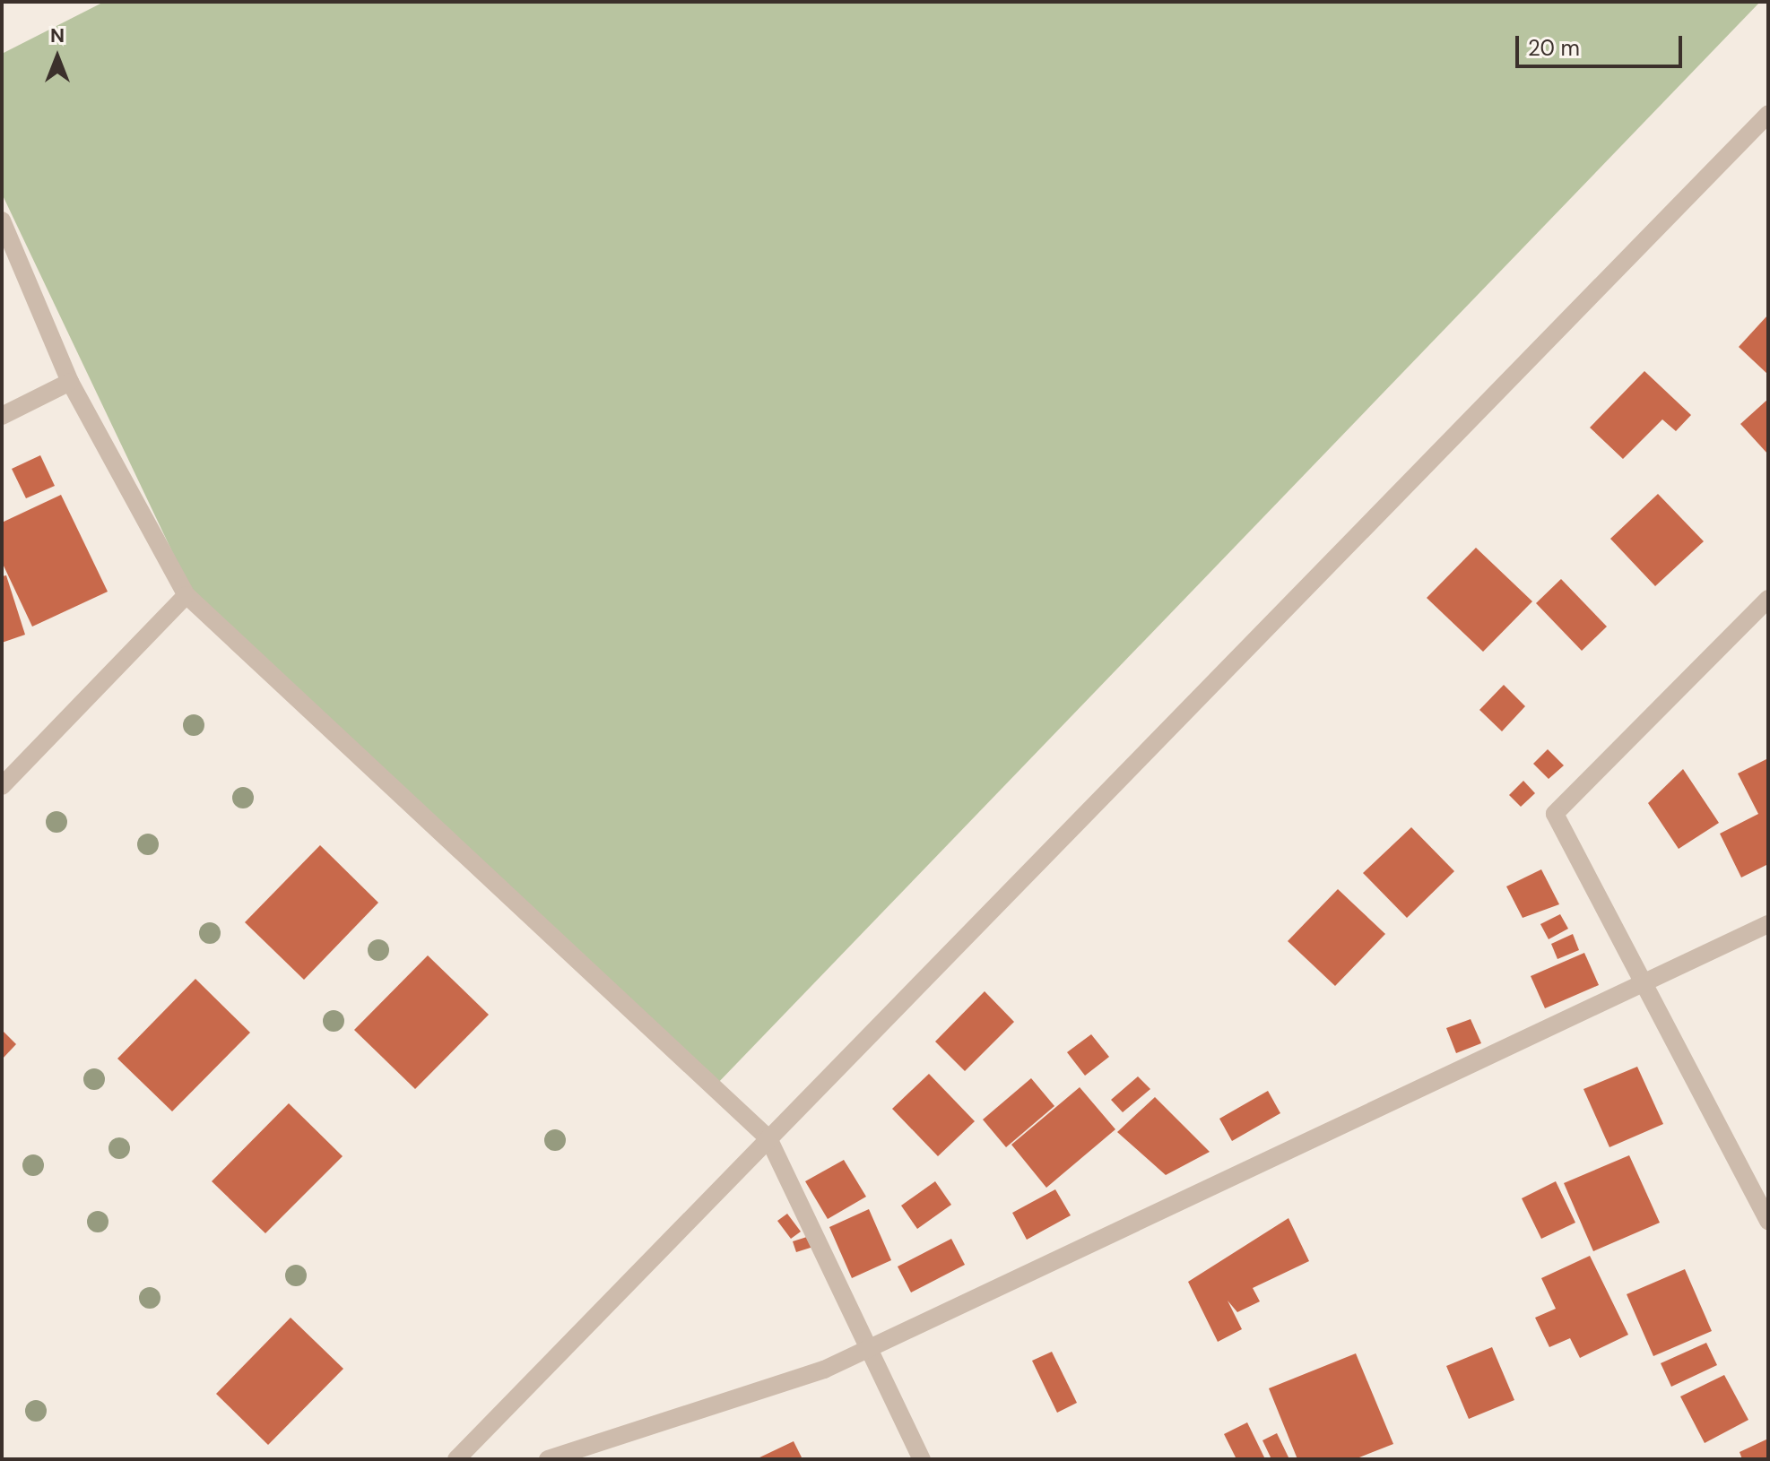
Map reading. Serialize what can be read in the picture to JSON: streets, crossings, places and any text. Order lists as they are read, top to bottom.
{
  "scale_bar": "20 m",
  "north": "top"
}
